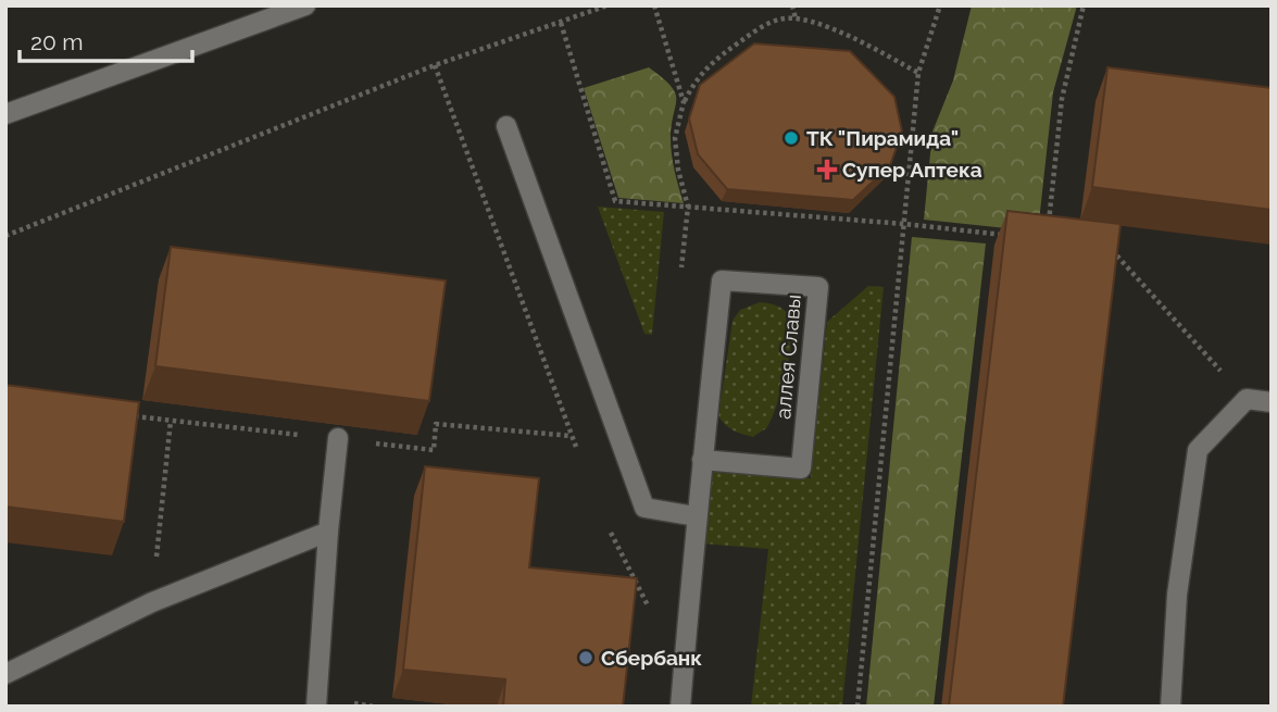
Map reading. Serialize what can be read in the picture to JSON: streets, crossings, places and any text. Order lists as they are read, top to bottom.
{
  "streets": {
    "street": ["аллея Славы"]
  },
  "places": {
    "other": ["ТК \"Пирамида\"", "Сбербанк"],
    "health": ["Супер Аптека"]
  },
  "scale_bar": "20 m"
}
